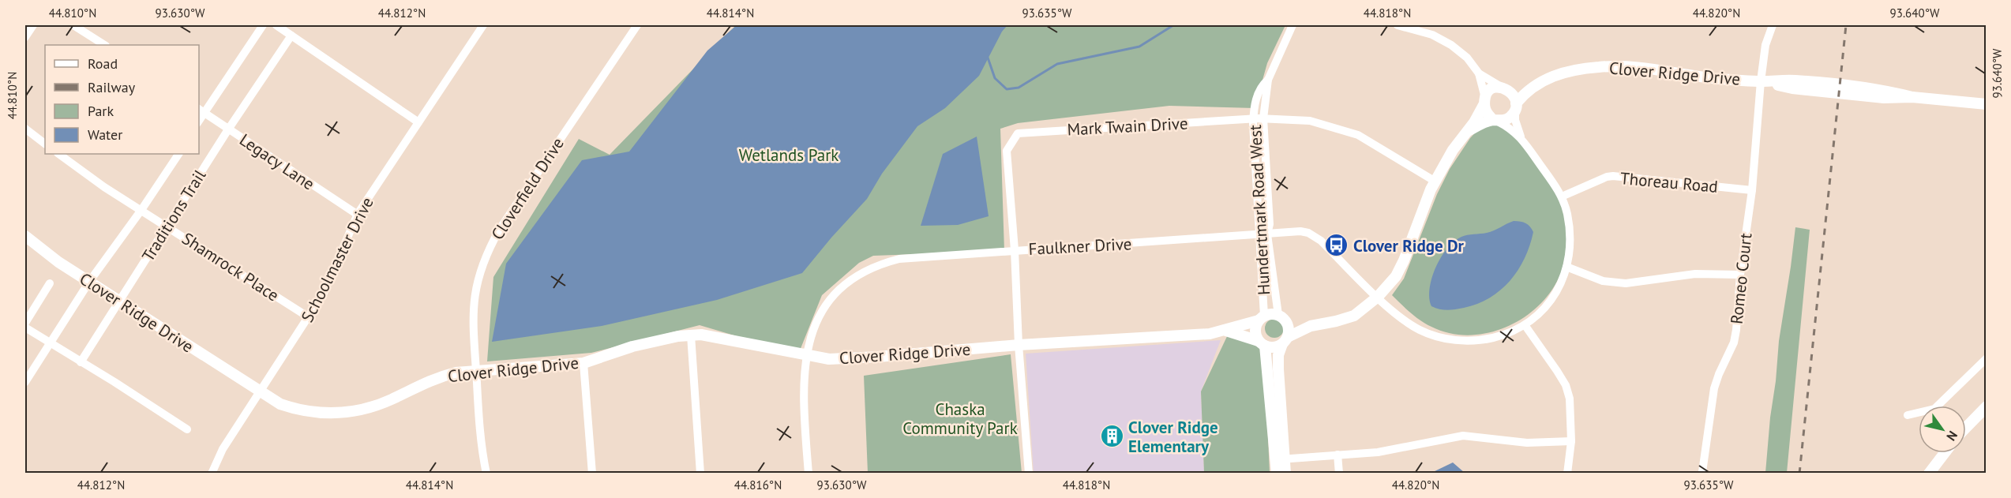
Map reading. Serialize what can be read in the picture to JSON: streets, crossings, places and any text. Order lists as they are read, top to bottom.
{
  "streets": {
    "street": [
      "Clover Ridge Drive",
      "Mark Twain Drive",
      "Legacy Lane",
      "Thoreau Road",
      "Cloverfield Drive",
      "Hundertmark Road West",
      "Traditions Trail",
      "Faulkner Drive",
      "Schoolmaster Drive",
      "Shamrock Place",
      "Romeo Court"
    ]
  },
  "crossings": [
    ["Clover Ridge Drive", "Cloverfield Drive"],
    ["Clover Ridge Drive", "Hundertmark Road West"],
    ["Clover Ridge Drive", "Traditions Trail"],
    ["Clover Ridge Drive", "Faulkner Drive"],
    ["Clover Ridge Drive", "Schoolmaster Drive"],
    ["Clover Ridge Drive", "Romeo Court"],
    ["Mark Twain Drive", "Hundertmark Road West"],
    ["Mark Twain Drive", "Faulkner Drive"],
    ["Legacy Lane", "Traditions Trail"],
    ["Legacy Lane", "Schoolmaster Drive"],
    ["Thoreau Road", "Romeo Court"],
    ["Hundertmark Road West", "Faulkner Drive"],
    ["Traditions Trail", "Shamrock Place"],
    ["Schoolmaster Drive", "Shamrock Place"]
  ],
  "parks": ["Wetlands Park", "Chaska Community Park"],
  "places": {
    "bus stop": ["Clover Ridge Dr"],
    "building": ["Clover Ridge Elementary"]
  },
  "legend": [
    "Road",
    "Railway",
    "Park",
    "Water"
  ],
  "north": "bottom right",
  "coordinates": [
    "44.810°N",
    "93.630°W",
    "44.812°N",
    "44.814°N",
    "93.635°W",
    "44.818°N",
    "44.820°N",
    "93.640°W",
    "44.816°N"
  ]
}
